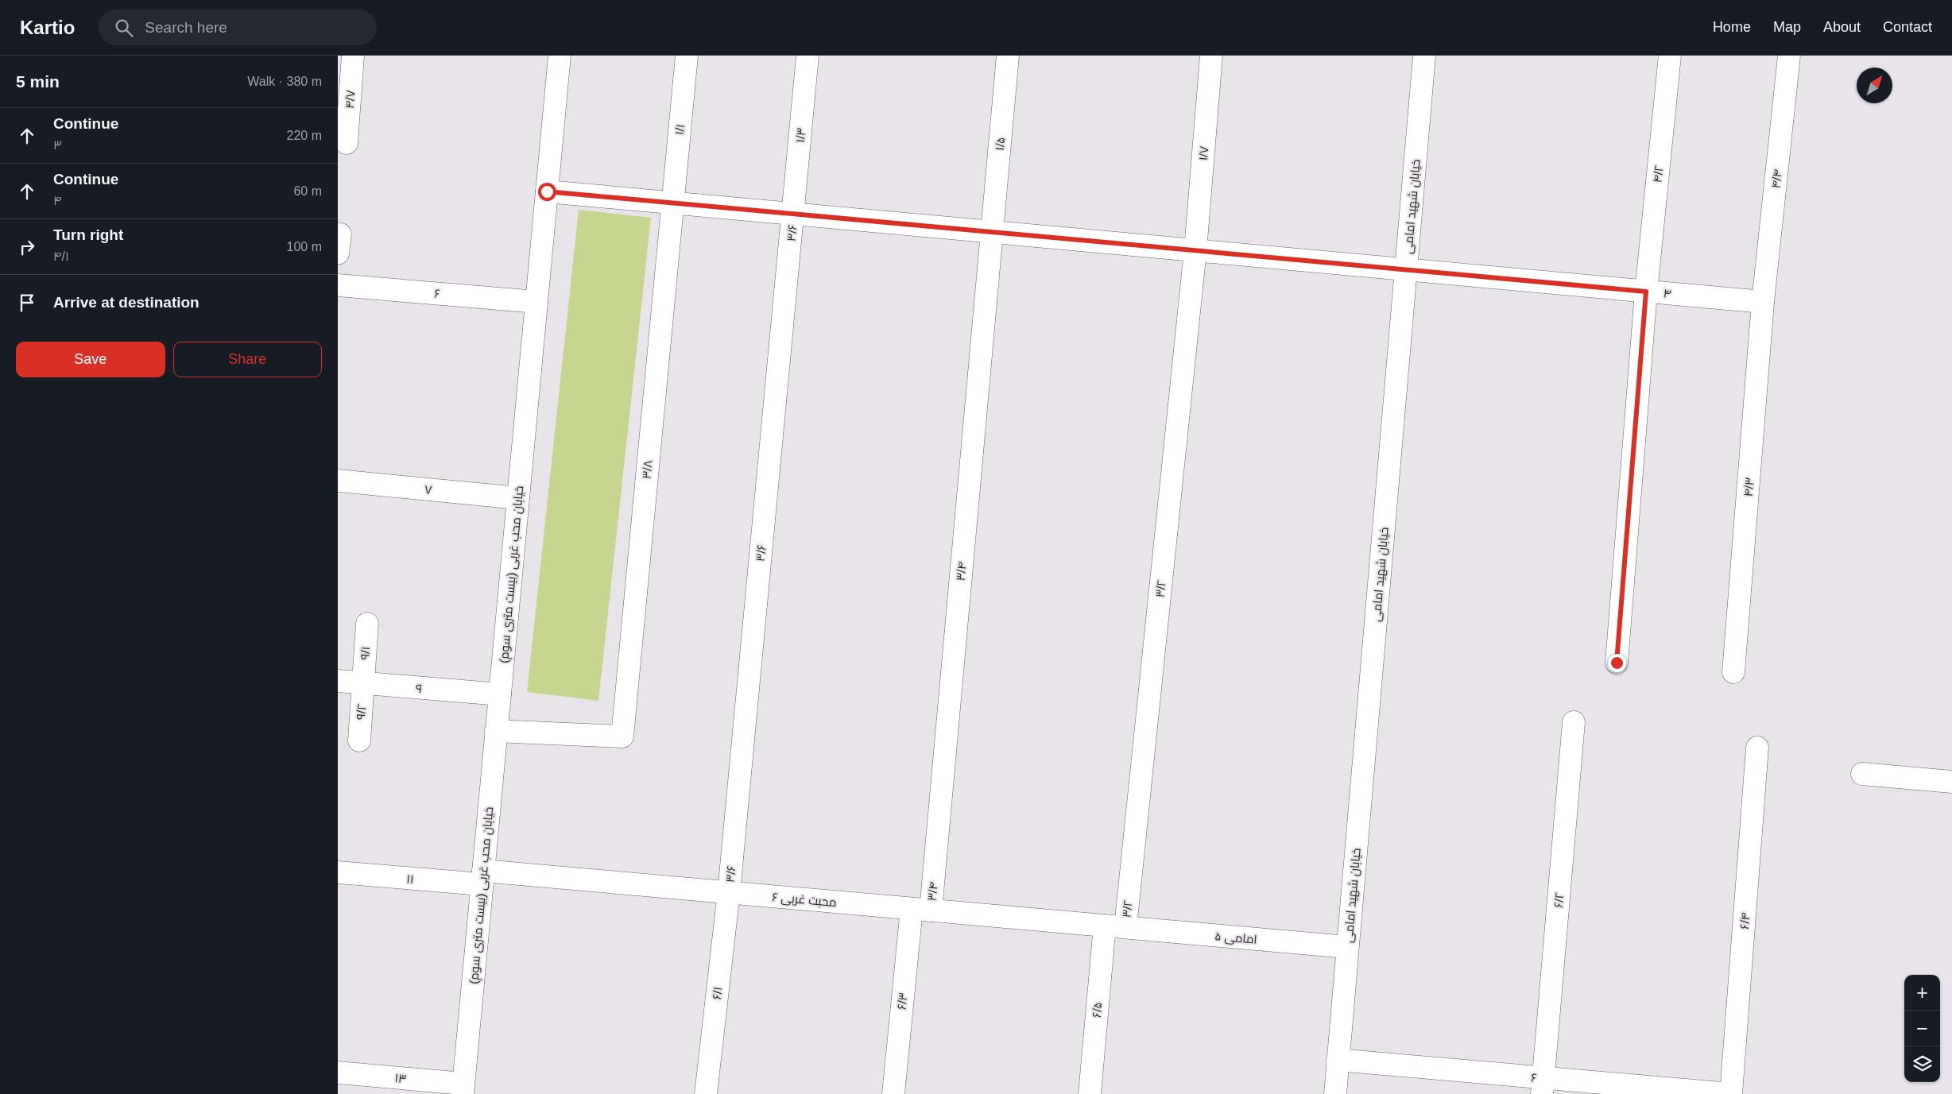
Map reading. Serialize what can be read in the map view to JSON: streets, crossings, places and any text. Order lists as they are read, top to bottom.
{
  "streets": {
    "street": [
      "۴/۷",
      "۱/۱",
      "۱/۳",
      "۱/۵",
      "۱/۷",
      "۴/۲",
      "۴/۴",
      "خیابان شهید امامی",
      "۳/۶",
      "۶",
      "۴",
      "۳/۸",
      "۴/۳",
      "۷",
      "۳/۴",
      "خیابان محب غربی (بیست متری سوم)",
      "۳/۲",
      "۹/۱",
      "۹",
      "۹/۲",
      "۱۱",
      "محبت غربی ۶",
      "۶/۲",
      "۶/۴",
      "امامی ۵",
      "۶/۱",
      "۶/۳",
      "۶/۵",
      "۱۳"
    ]
  },
  "crossings": [
    ["۱/۱", "۴"],
    ["۱/۱", "۳/۸"],
    ["۱/۳", "۳/۶"],
    ["۱/۳", "۴"],
    ["۱/۵", "۴"],
    ["۱/۵", "۳/۴"],
    ["۱/۷", "۴"],
    ["۱/۷", "۳/۲"],
    ["۴/۲", "۴"],
    ["۴/۴", "۴"],
    ["۴/۴", "۴/۳"],
    ["خیابان شهید امامی", "۶"],
    ["خیابان شهید امامی", "۴"],
    ["خیابان شهید امامی", "امامی ۵"],
    ["۳/۶", "۴"],
    ["۳/۶", "محبت غربی ۶"],
    ["۳/۶", "۶/۱"],
    ["۶", "خیابان محب غربی (بیست متری سوم)"],
    ["۶", "۶/۲"],
    ["۶", "۶/۴"],
    ["۴", "۳/۸"],
    ["۴", "۴/۳"],
    ["۴", "۳/۴"],
    ["۴", "خیابان محب غربی (بیست متری سوم)"],
    ["۴", "۳/۲"],
    ["۳/۸", "خیابان محب غربی (بیست متری سوم)"],
    ["۷", "خیابان محب غربی (بیست متری سوم)"],
    ["۳/۴", "محبت غربی ۶"],
    ["۳/۴", "۶/۳"],
    ["خیابان محب غربی (بیست متری سوم)", "۹"],
    ["خیابان محب غربی (بیست متری سوم)", "۱۱"],
    ["خیابان محب غربی (بیست متری سوم)", "محبت غربی ۶"],
    ["خیابان محب غربی (بیست متری سوم)", "۱۳"],
    ["۳/۲", "محبت غربی ۶"],
    ["۳/۲", "امامی ۵"],
    ["۳/۲", "۶/۵"],
    ["۹/۱", "۹"],
    ["۹/۱", "۹/۲"],
    ["۹", "۹/۲"],
    ["۱۱", "محبت غربی ۶"],
    ["محبت غربی ۶", "امامی ۵"],
    ["محبت غربی ۶", "۶/۱"],
    ["محبت غربی ۶", "۶/۳"],
    ["محبت غربی ۶", "۶/۵"],
    ["امامی ۵", "۶/۵"]
  ],
  "north": "top right",
  "page": {
    "header": "Kartio",
    "search": "Search here",
    "nav": [
      "Home",
      "Map",
      "About",
      "Contact"
    ],
    "heading": ["5 min", "Walk · 380 m"],
    "list": [
      ["Continue", "۳", "220 m"],
      ["Continue", "۴", "60 m"],
      ["Turn right", "۴/۱", "100 m"],
      "Arrive at destination"
    ],
    "buttons": ["Save", "Share"],
    "map_buttons": ["+", "−"]
  }
}
